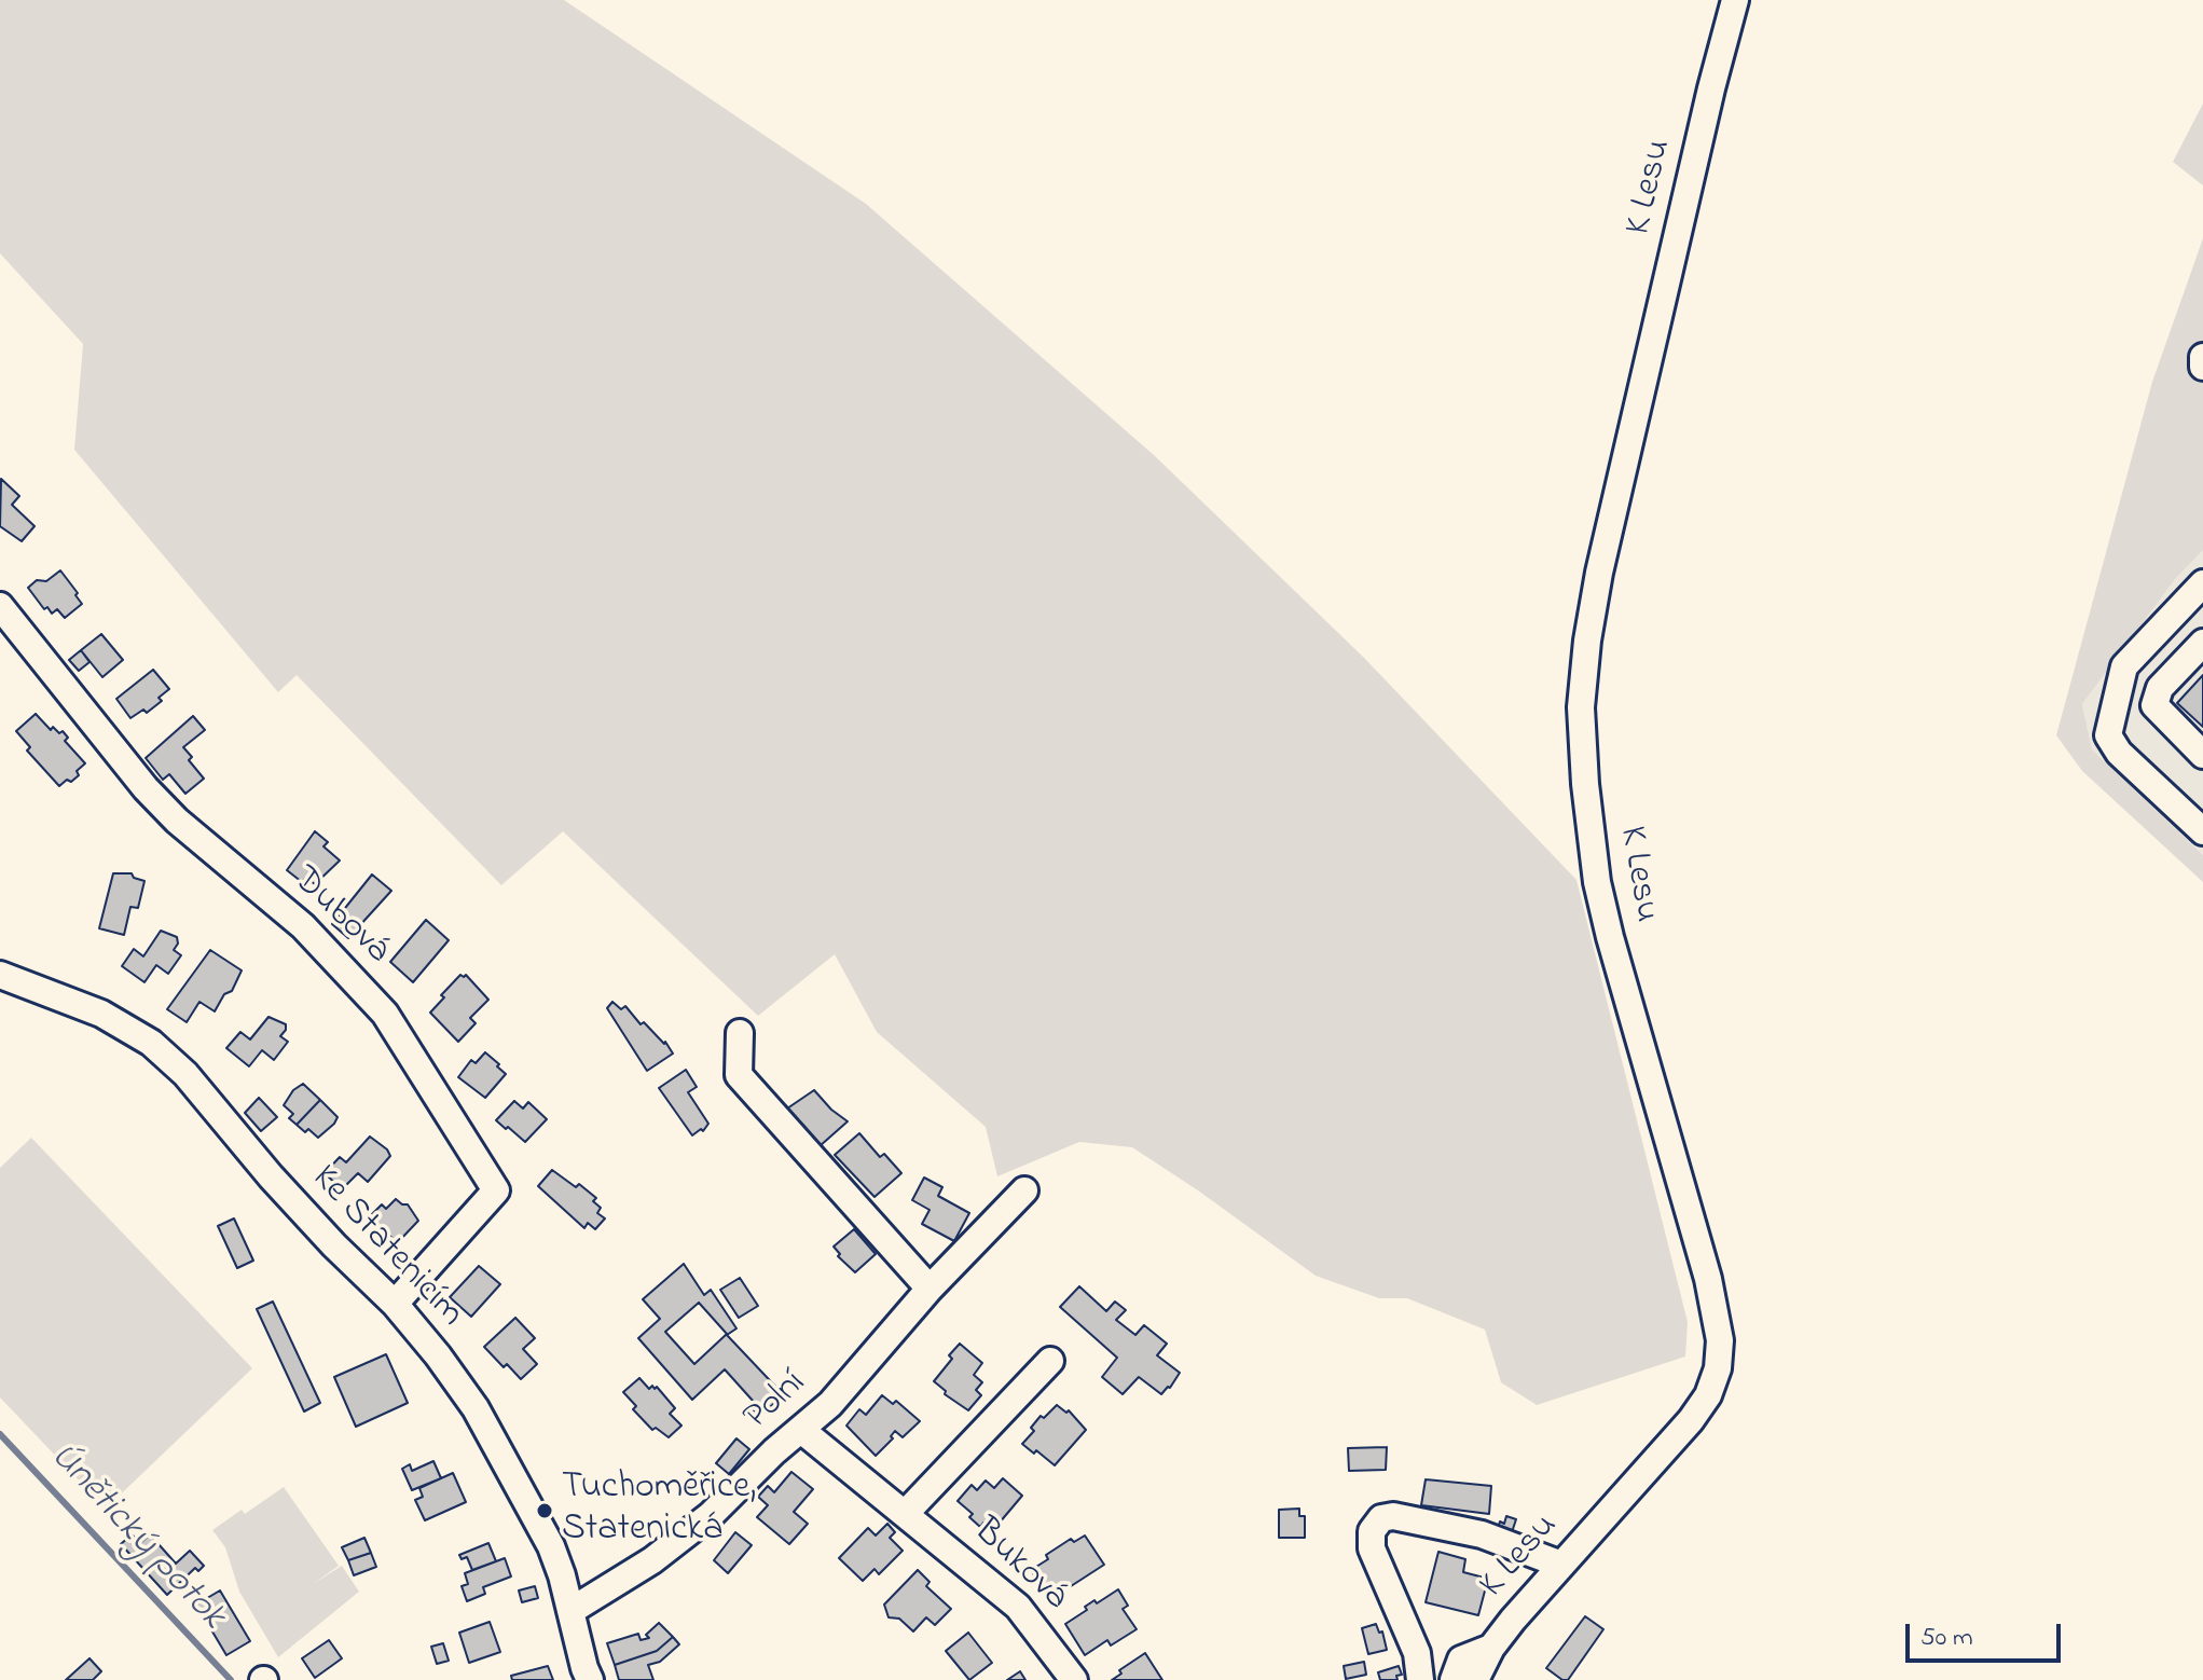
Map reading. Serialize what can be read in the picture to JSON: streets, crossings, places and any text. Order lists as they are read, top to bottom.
{
  "streets": {
    "street": [
      "K Lesu",
      "Dubová",
      "Ke Statenicím",
      "Polní",
      "Buková"
    ]
  },
  "crossings": [
    ["Dubová", "Ke Statenicím"],
    ["Ke Statenicím", "Polní"],
    ["Polní", "Buková"]
  ],
  "water": ["Únětický potok"],
  "places": ["Tuchoměřice, Statenická"],
  "scale_bar": "50 m"
}
